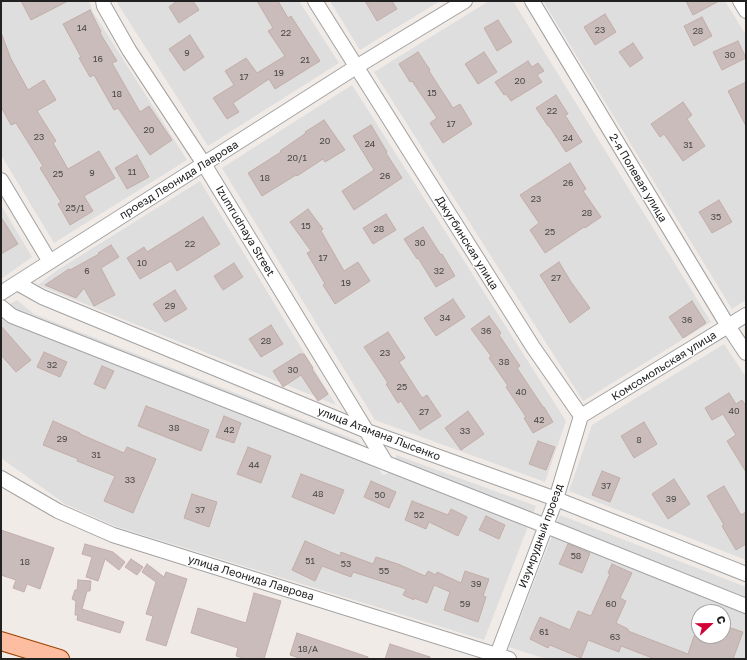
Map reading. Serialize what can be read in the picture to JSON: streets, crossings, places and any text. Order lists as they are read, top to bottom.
{
  "streets": {
    "street": [
      "2-я Полевая улица",
      "проезд Леонида Лаврова",
      "Izumrudnaya Street",
      "Джугбинская улица",
      "Комсомольская улица",
      "улица Атамана Лысенко",
      "Изумрудный проезд",
      "улица Леонида Лаврова"
    ]
  },
  "crossings": [
    ["2-я Полевая улица", "Комсомольская улица"],
    ["проезд Леонида Лаврова", "Izumrudnaya Street"],
    ["проезд Леонида Лаврова", "Джугбинская улица"],
    ["проезд Леонида Лаврова", "улица Атамана Лысенко"],
    ["Izumrudnaya Street", "улица Атамана Лысенко"],
    ["Джугбинская улица", "Комсомольская улица"],
    ["Джугбинская улица", "Изумрудный проезд"],
    ["Комсомольская улица", "Изумрудный проезд"],
    ["улица Атамана Лысенко", "Изумрудный проезд"],
    ["Изумрудный проезд", "улица Леонида Лаврова"]
  ],
  "house_numbers": [
    "14",
    "23",
    "28",
    "22",
    "9",
    "30",
    "16",
    "21",
    "19",
    "17",
    "20",
    "15",
    "18",
    "22",
    "17",
    "20",
    "23",
    "24",
    "20",
    "24",
    "31",
    "20/1",
    "11",
    "9",
    "25",
    "26",
    "18",
    "26",
    "23",
    "25/1",
    "28",
    "35",
    "15",
    "28",
    "25",
    "30",
    "22",
    "17",
    "10",
    "6",
    "32",
    "27",
    "19",
    "29",
    "34",
    "36",
    "36",
    "28",
    "23",
    "38",
    "32",
    "30",
    "25",
    "40",
    "40",
    "27",
    "42",
    "38",
    "42",
    "33",
    "29",
    "8",
    "31",
    "44",
    "33",
    "37",
    "48",
    "50",
    "39",
    "37",
    "52",
    "58",
    "51",
    "18",
    "53",
    "55",
    "39",
    "59",
    "60",
    "61",
    "63",
    "18/А"
  ],
  "north": "right"
}
